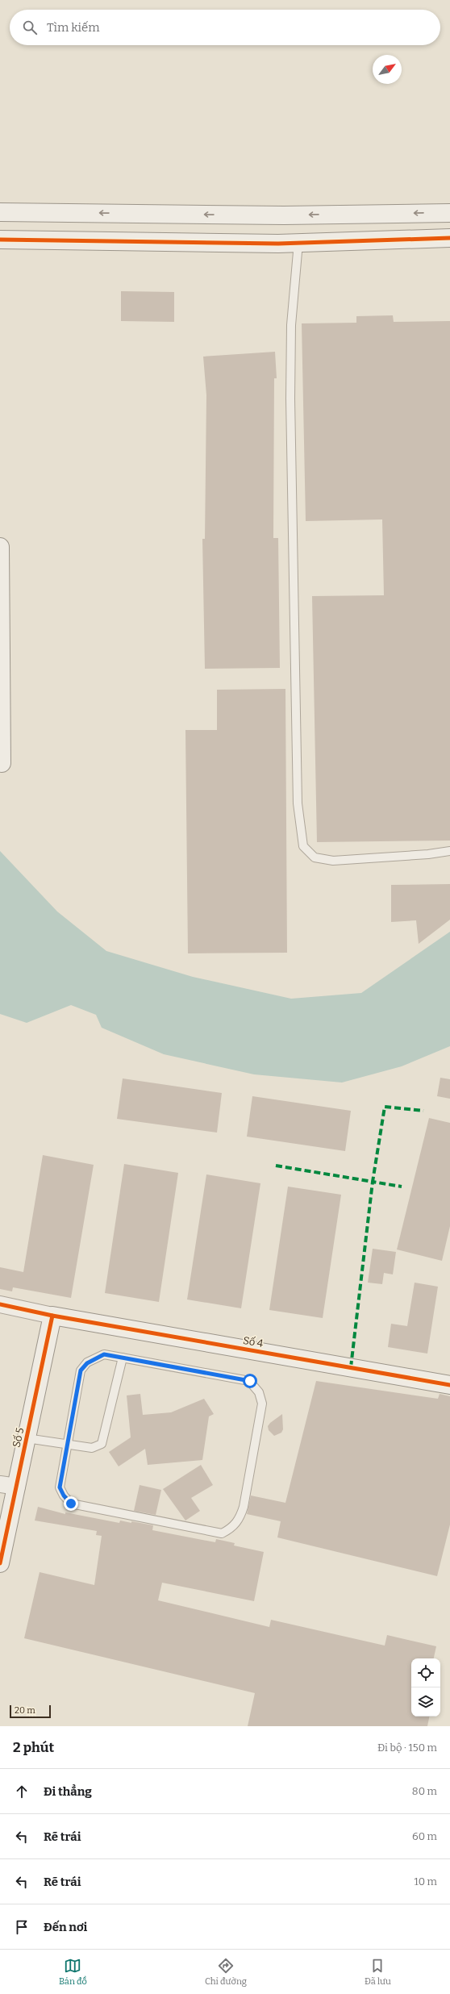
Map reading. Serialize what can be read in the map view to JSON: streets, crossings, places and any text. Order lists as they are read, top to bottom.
{
  "streets": {
    "street": ["Số 4", "Số 5"]
  },
  "crossings": [
    ["Số 4", "Số 5"]
  ],
  "scale_bar": "20 m",
  "north": "top right",
  "page": {
    "search": "Tìm kiếm",
    "scale": "20 m",
    "heading": ["2 phút", "Đi bộ · 150 m"],
    "list": [
      ["Đi thẳng", "80 m"],
      ["Rẽ trái", "60 m"],
      ["Rẽ trái", "10 m"],
      "Đến nơi"
    ],
    "nav": ["Bản đồ", "Chỉ đường", "Đã lưu"]
  }
}
